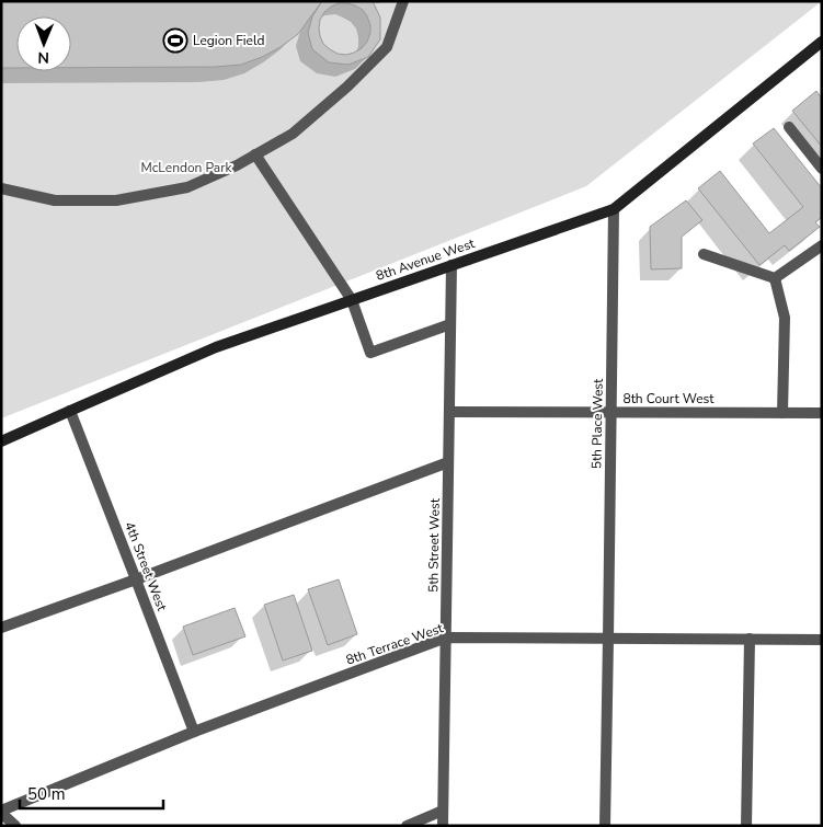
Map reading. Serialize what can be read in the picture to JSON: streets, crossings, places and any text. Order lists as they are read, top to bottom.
{
  "streets": {
    "main road": ["8th Avenue West"],
    "street": [
      "8th Court West",
      "5th Place West",
      "5th Street West",
      "4th Street West",
      "8th Terrace West"
    ]
  },
  "crossings": [
    ["8th Avenue West", "5th Place West"],
    ["8th Avenue West", "5th Street West"],
    ["8th Avenue West", "4th Street West"],
    ["8th Court West", "5th Place West"],
    ["8th Court West", "5th Street West"],
    ["5th Place West", "8th Terrace West"],
    ["5th Street West", "8th Terrace West"],
    ["4th Street West", "8th Terrace West"]
  ],
  "parks": ["McLendon Park"],
  "places": {
    "sports": ["Legion Field"]
  },
  "scale_bar": "50 m",
  "north": "bottom"
}
